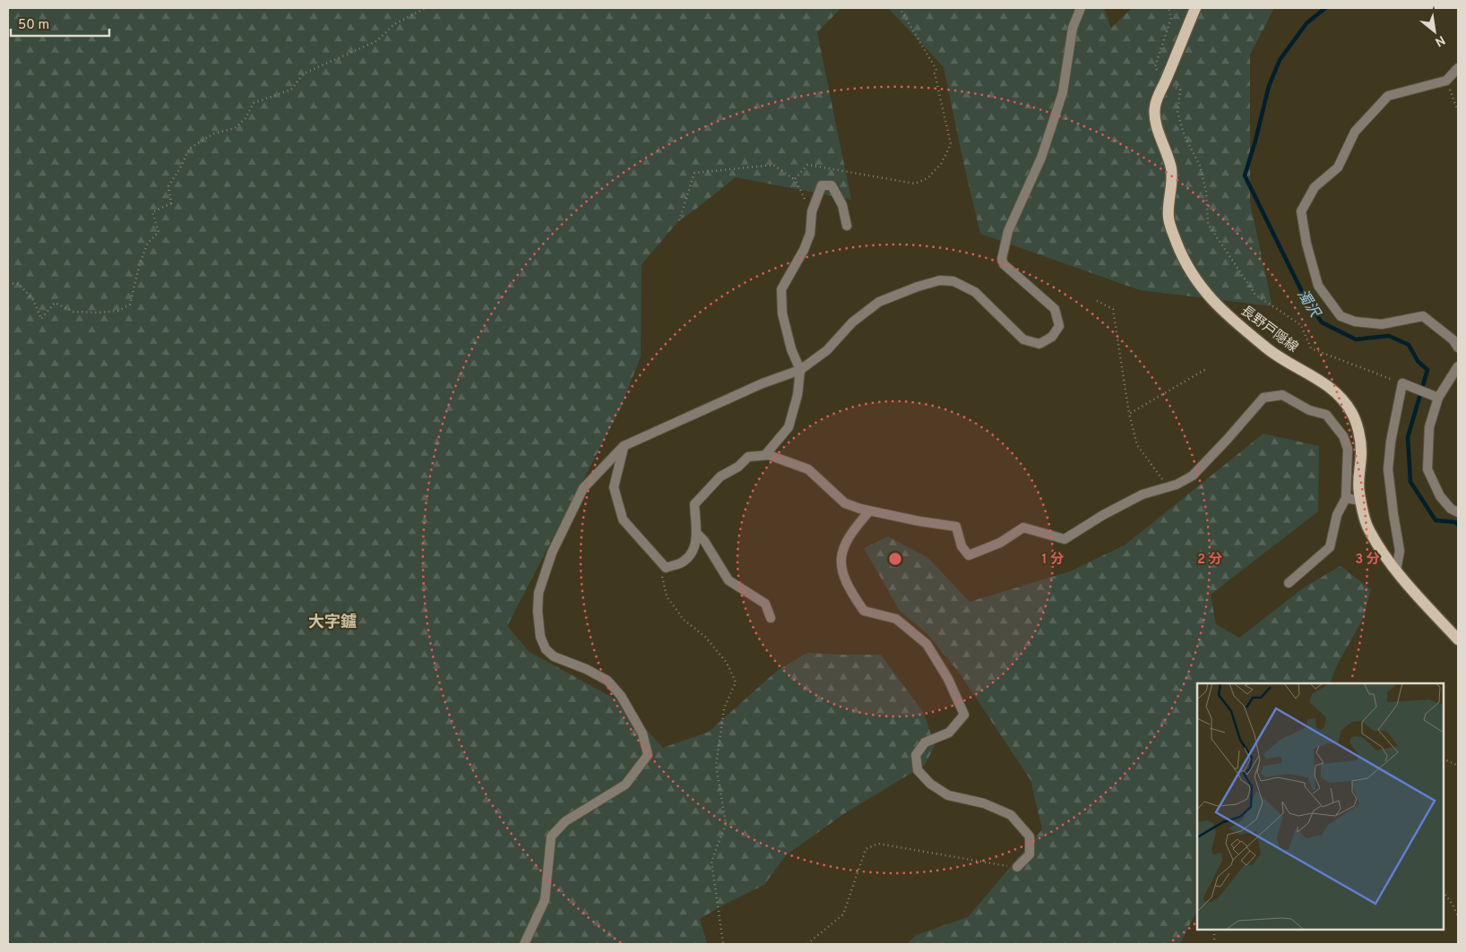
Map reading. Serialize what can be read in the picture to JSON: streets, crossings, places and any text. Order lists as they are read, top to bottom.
{
  "streets": {
    "main road": ["長野戸隠線"]
  },
  "districts": ["大字鑪"],
  "water": ["濁沢"],
  "scale_bar": "50 m",
  "north": "bottom right",
  "rings": ["1 分", "2 分", "3 分"]
}
